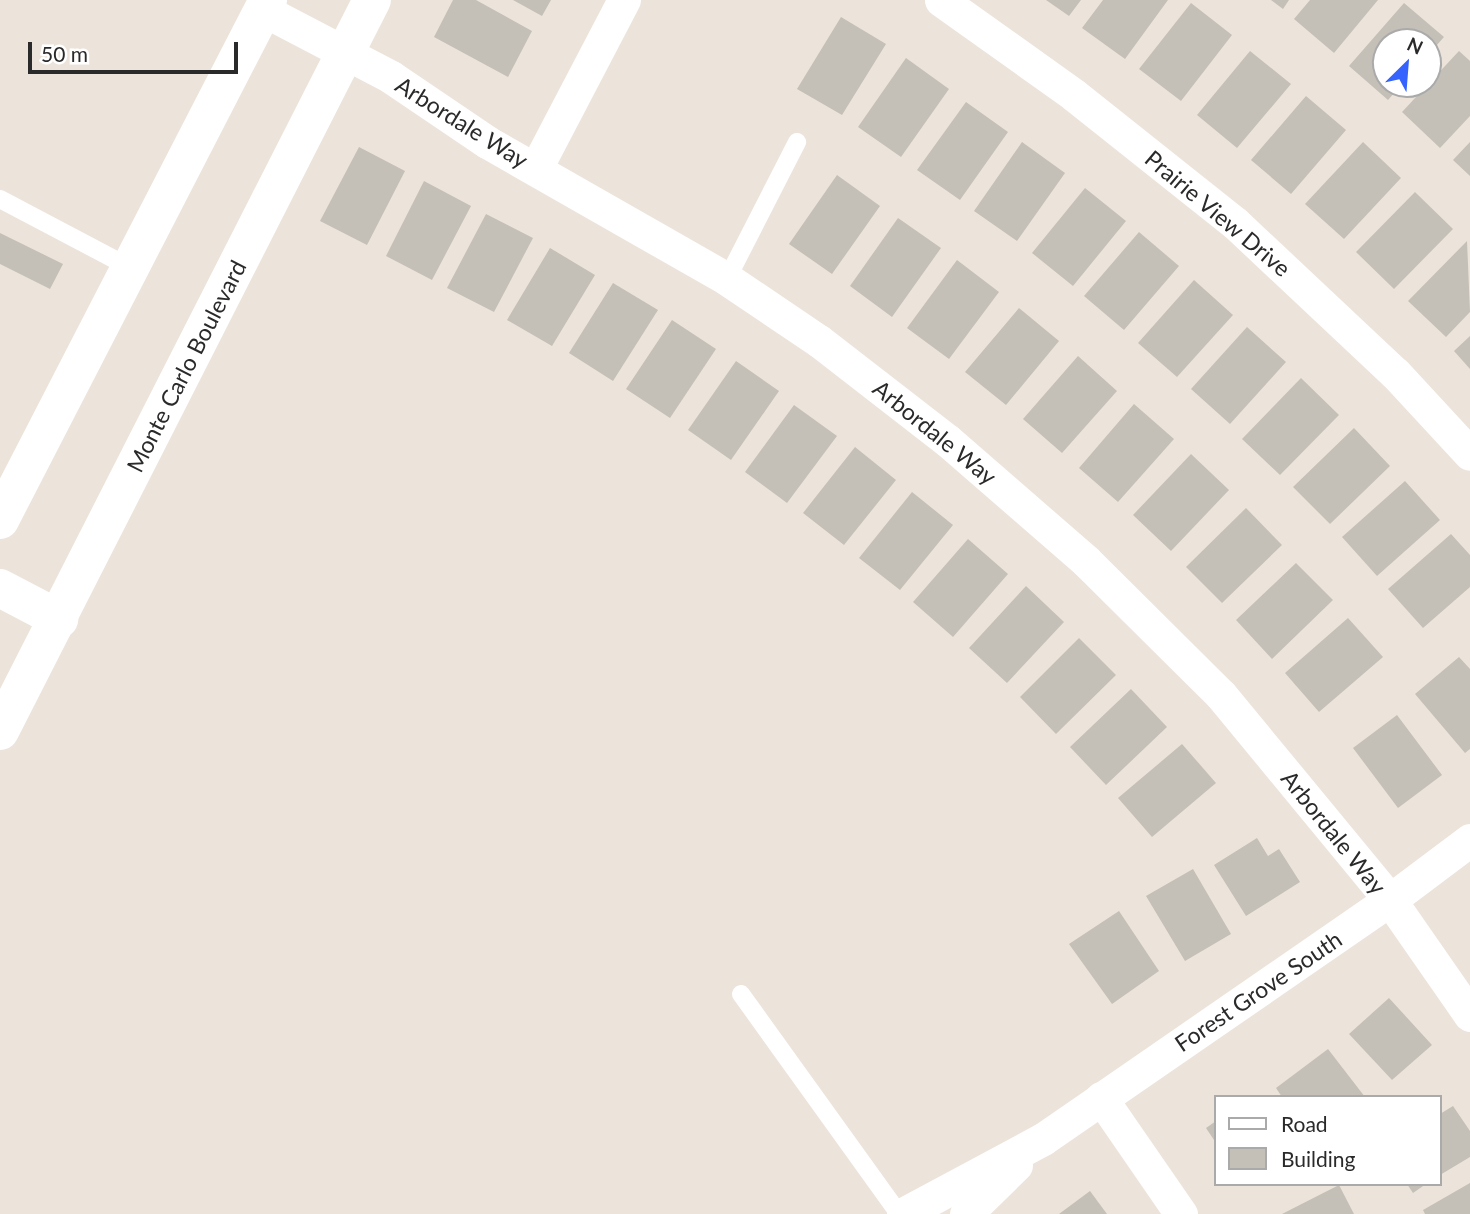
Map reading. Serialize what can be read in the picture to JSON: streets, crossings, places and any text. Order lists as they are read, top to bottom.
{
  "streets": {
    "main road": ["Monte Carlo Boulevard"],
    "street": ["Arbordale Way", "Prairie View Drive", "Forest Grove South"]
  },
  "crossings": [
    ["Arbordale Way", "Monte Carlo Boulevard"],
    ["Arbordale Way", "Forest Grove South"]
  ],
  "legend": ["Road", "Building"],
  "scale_bar": "50 m",
  "north": "top right"
}
